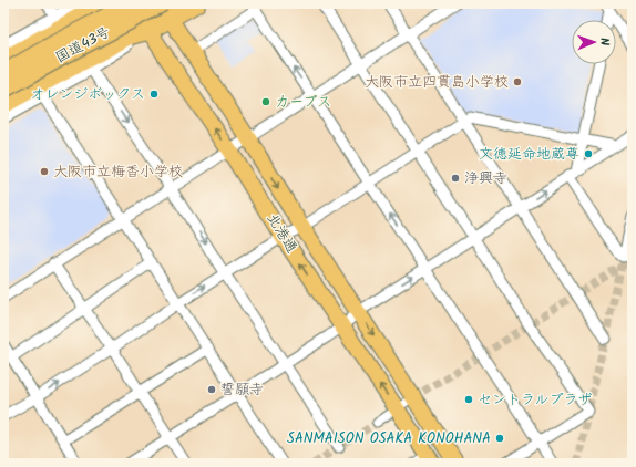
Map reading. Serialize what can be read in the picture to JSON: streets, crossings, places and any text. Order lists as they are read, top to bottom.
{
  "streets": {
    "highway": ["国道43号"],
    "main road": ["北港通"]
  },
  "crossings": [
    ["国道43号", "北港通"]
  ],
  "places": [
    "大阪市立四貫島小学校",
    "オレンジボックス",
    "カーブス",
    "文徳延命地蔵尊",
    "大阪市立梅香小学校",
    "浄興寺",
    "誓願寺",
    "セントラルプラザ",
    "SANMAISON OSAKA KONOHANA"
  ],
  "north": "right"
}
